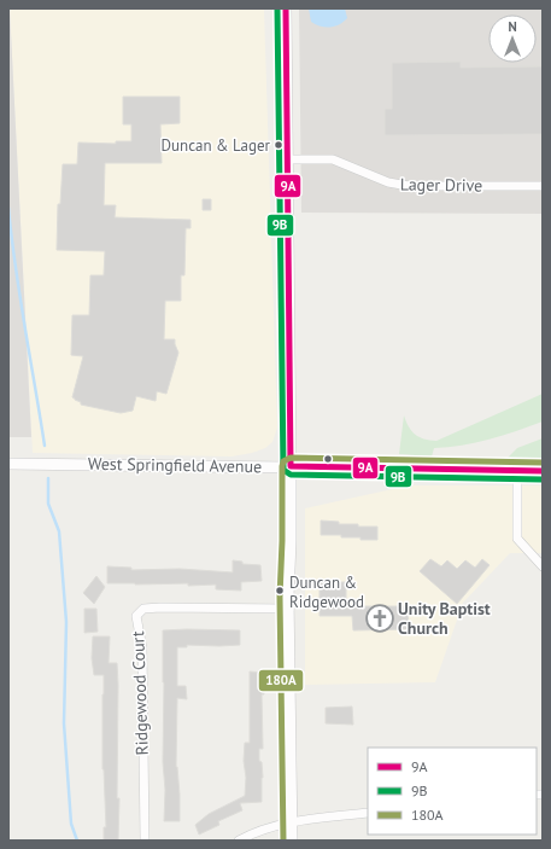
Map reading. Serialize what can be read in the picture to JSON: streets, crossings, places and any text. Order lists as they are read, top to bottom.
{
  "streets": {
    "main road": ["West Springfield Avenue"],
    "street": ["Lager Drive", "Ridgewood Court"]
  },
  "places": {
    "other": ["Duncan & Lager", "Duncan & Ridgewood"],
    "church": ["Unity Baptist Church"]
  },
  "lines": ["transit line 9A", "transit line 9B", "transit line 180A"],
  "legend": ["9A", "9B", "180A"],
  "north": "top"
}
